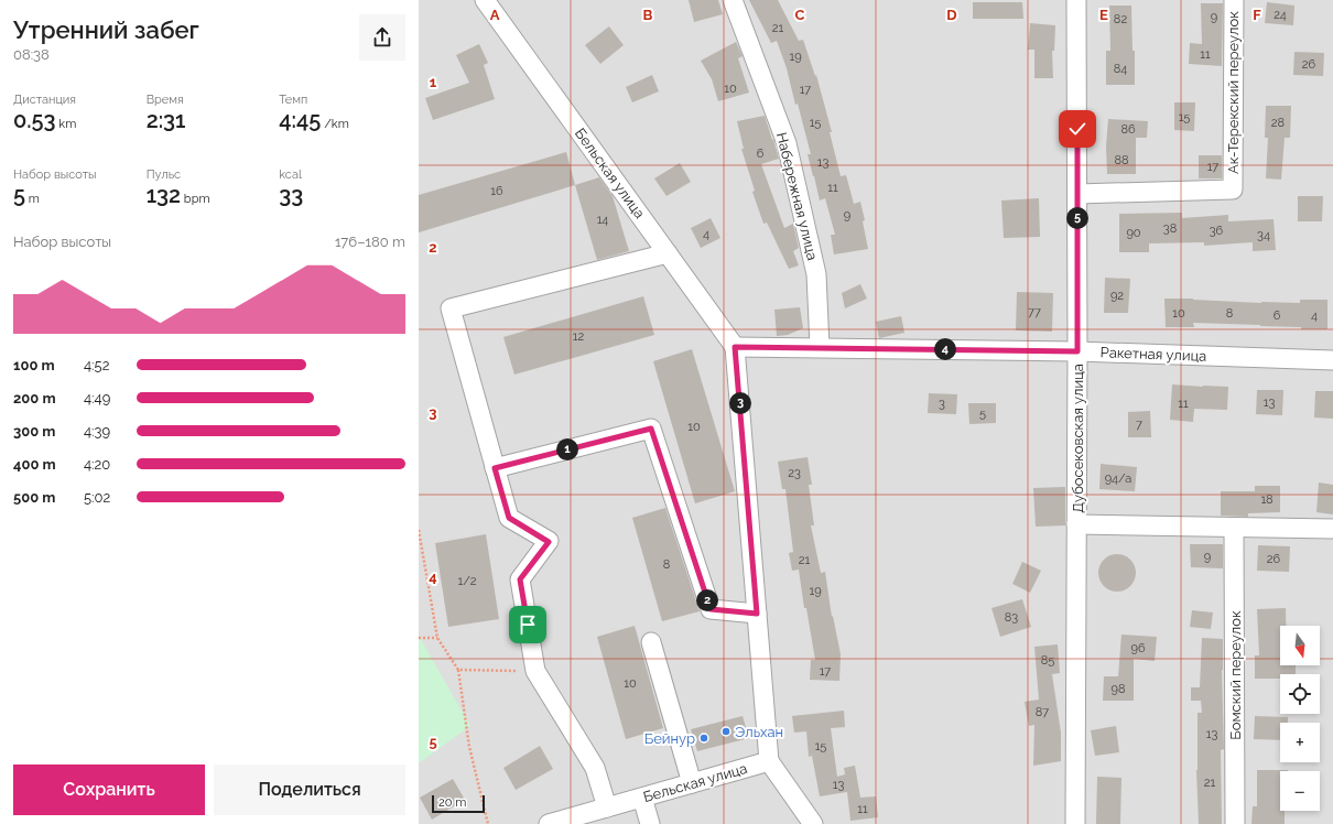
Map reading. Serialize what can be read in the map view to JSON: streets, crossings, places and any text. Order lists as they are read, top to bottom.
{
  "streets": {
    "street": [
      "Ак-Терекский переулок",
      "Бельская улица",
      "Набережная улица",
      "Ракетная улица",
      "Дубосековская улица",
      "Бомский переулок"
    ]
  },
  "crossings": [
    ["Ак-Терекский переулок", "Дубосековская улица"],
    ["Бельская улица", "Ракетная улица"],
    ["Набережная улица", "Ракетная улица"],
    ["Ракетная улица", "Дубосековская улица"]
  ],
  "places": ["Эльхан", "Бейнур"],
  "house_numbers": [
    "24",
    "9",
    "82",
    "21",
    "11",
    "19",
    "26",
    "84",
    "10",
    "17",
    "15",
    "15",
    "28",
    "86",
    "6",
    "88",
    "13",
    "17",
    "11",
    "16",
    "9",
    "14",
    "38",
    "36",
    "90",
    "4",
    "34",
    "92",
    "77",
    "10",
    "8",
    "6",
    "4",
    "12",
    "13",
    "3",
    "11",
    "5",
    "7",
    "10",
    "23",
    "94/a",
    "18",
    "9",
    "26",
    "21",
    "8",
    "1/2",
    "19",
    "83",
    "96",
    "85",
    "17",
    "10",
    "98",
    "87",
    "13",
    "15",
    "21",
    "13",
    "11"
  ],
  "scale_bar": "20 m",
  "north": "bottom",
  "page": {
    "heading": ["Утренний забег", "08:38"],
    "stats": [
      ["Дистанция", "0.53 km"],
      ["Время", "2:31"],
      ["Темп", "4:45 /km"],
      ["Набор высоты", "5 m"],
      ["Пульс", "132 bpm"],
      ["kcal", "33"]
    ],
    "pins": [
      "5",
      "4",
      "3",
      "1",
      "2"
    ],
    "chart": ["Набор высоты", "176–180 m"],
    "list": [
      {
        "name": "100 m",
        "note": "4:52"
      },
      {
        "name": "200 m",
        "note": "4:49"
      },
      {
        "name": "300 m",
        "note": "4:39"
      },
      {
        "name": "400 m",
        "note": "4:20"
      },
      {
        "name": "500 m",
        "note": "5:02"
      }
    ],
    "map_buttons": ["+", "−"],
    "buttons": ["Сохранить", "Поделиться"],
    "scale": "20 m"
  },
  "grid": {
    "columns": [
      "A",
      "B",
      "C",
      "D",
      "E",
      "F"
    ],
    "rows": [
      "1",
      "2",
      "3",
      "4",
      "5"
    ]
  }
}
